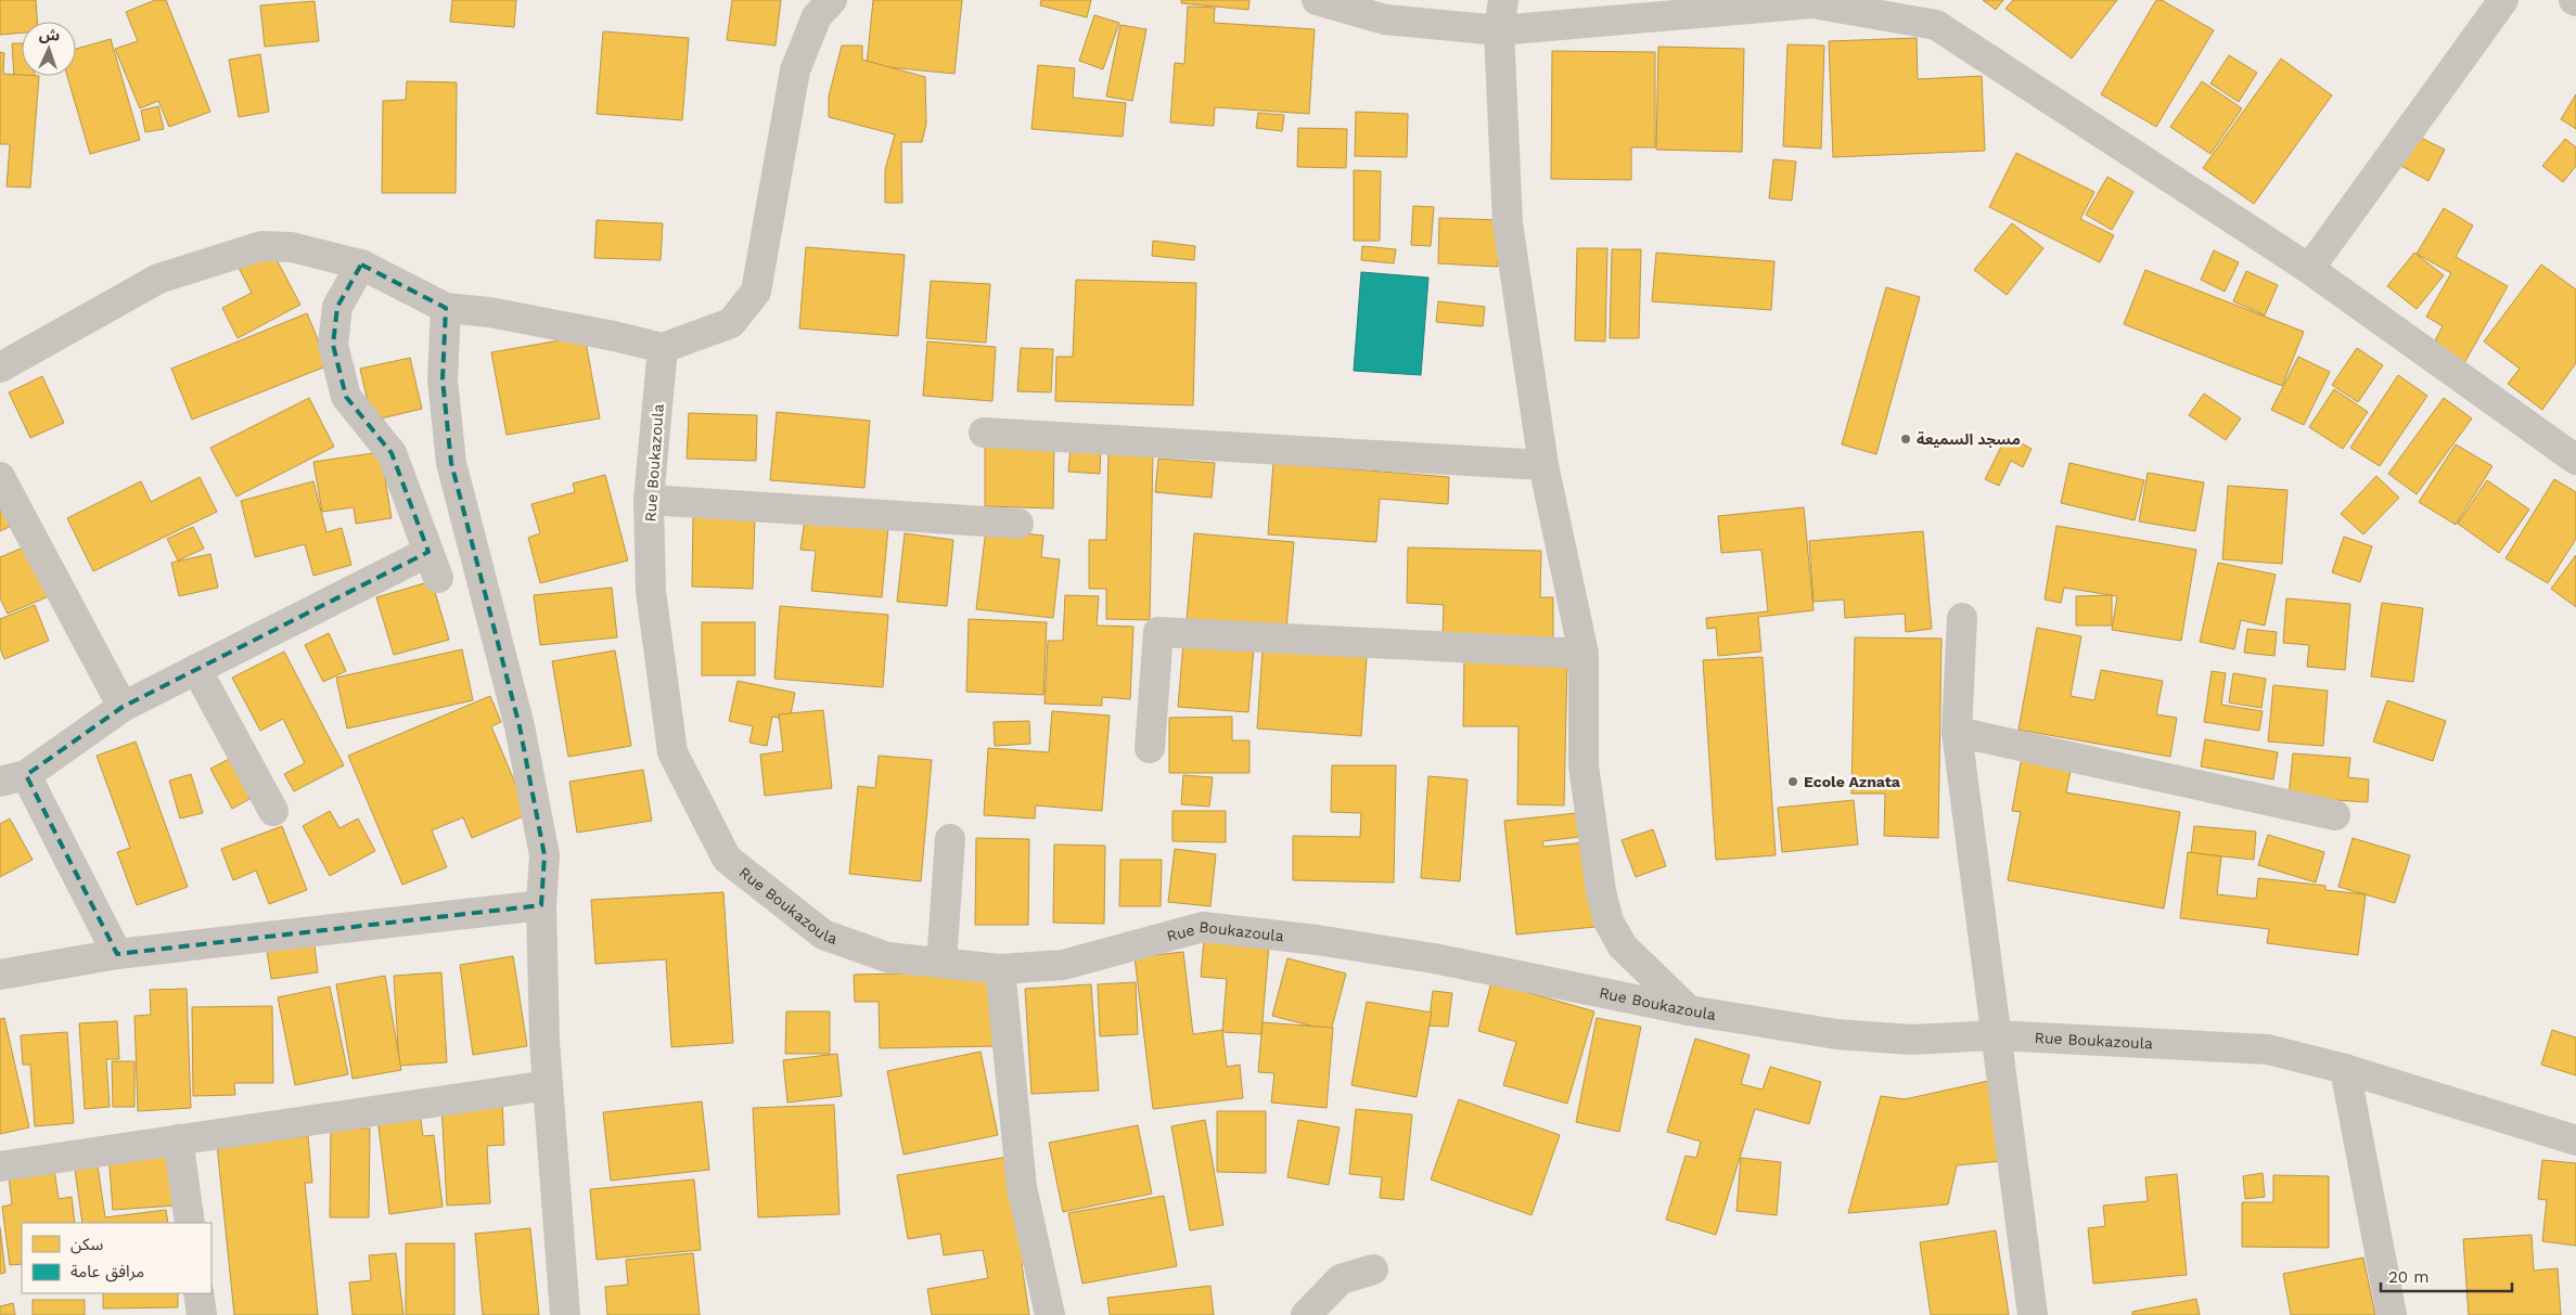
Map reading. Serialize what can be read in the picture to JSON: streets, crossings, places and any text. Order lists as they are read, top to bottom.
{
  "streets": {
    "street": ["Rue Boukazoula"]
  },
  "places": ["مسجد السميعة", "Ecole Aznata"],
  "legend": ["سكن", "مرافق عامة"],
  "scale_bar": "20 m",
  "north": "top"
}
